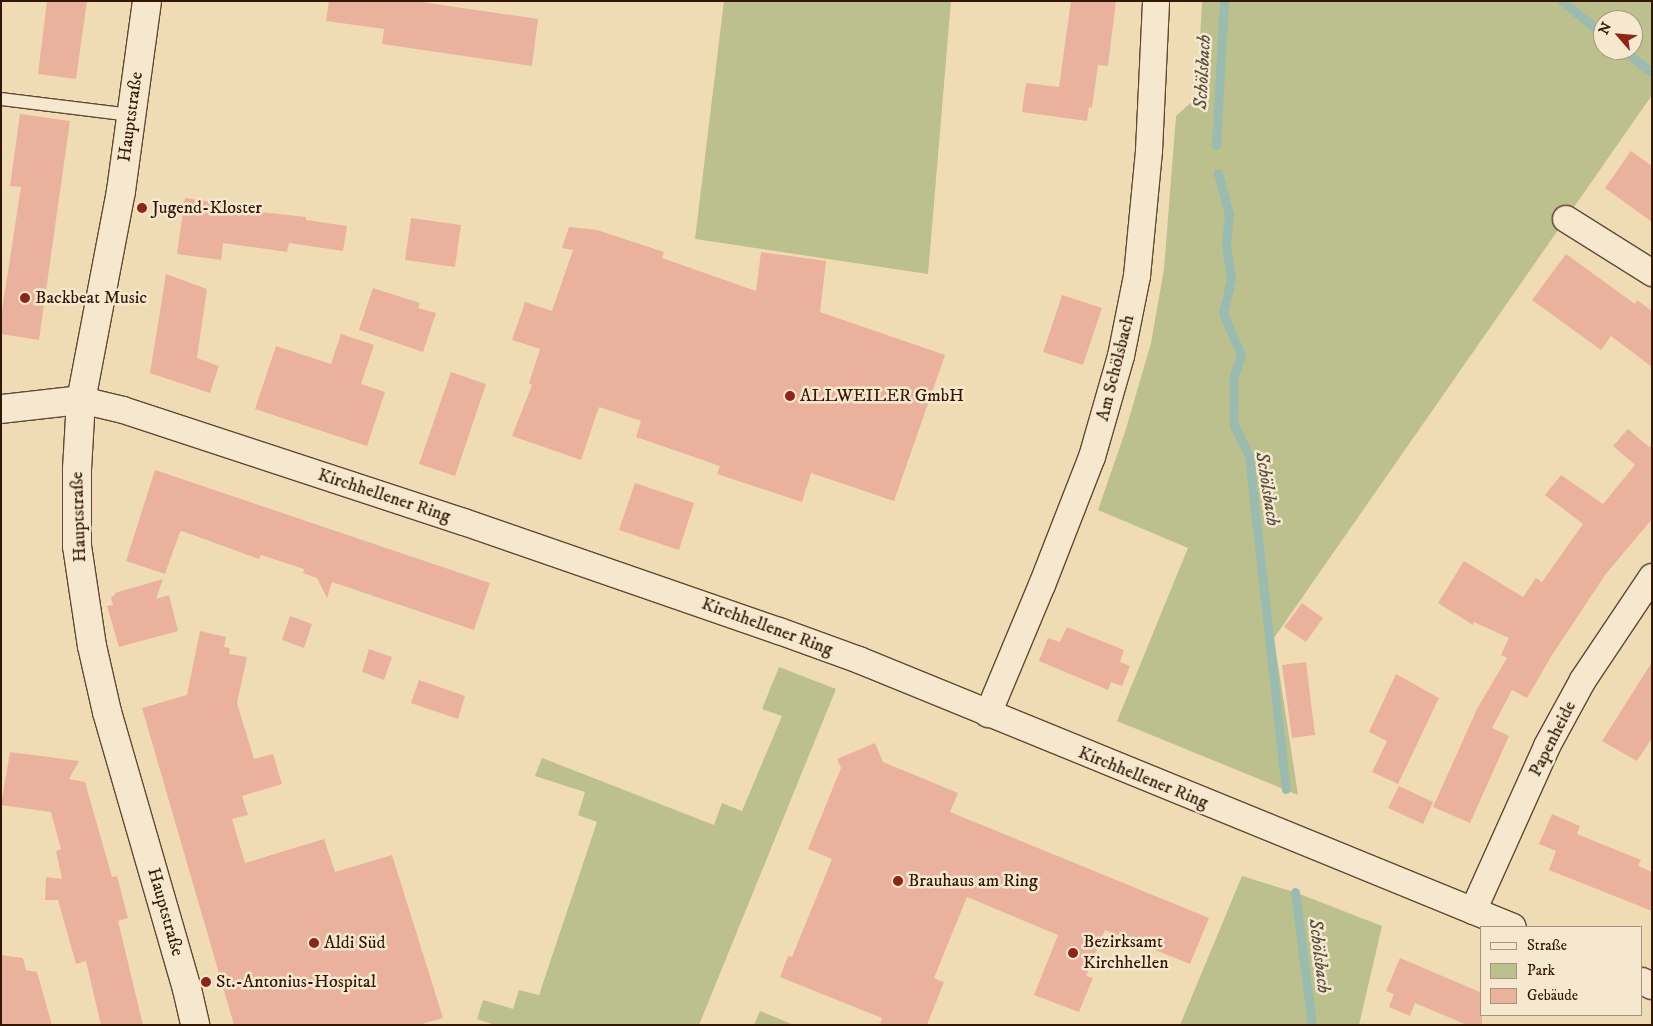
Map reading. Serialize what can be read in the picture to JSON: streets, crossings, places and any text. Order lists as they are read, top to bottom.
{
  "streets": {
    "street": [
      "Hauptstraße",
      "Am Schölsbach",
      "Kirchhellener Ring",
      "Papenheide"
    ]
  },
  "crossings": [
    ["Hauptstraße", "Kirchhellener Ring"],
    ["Am Schölsbach", "Kirchhellener Ring"],
    ["Kirchhellener Ring", "Papenheide"]
  ],
  "water": ["Schölsbach"],
  "places": [
    "Jugend-Kloster",
    "Backbeat Music",
    "ALLWEILER GmbH",
    "Brauhaus am Ring",
    "Aldi Süd",
    "Bezirksamt Kirchhellen",
    "St.-Antonius-Hospital"
  ],
  "legend": ["Straße", "Park", "Gebäude"],
  "north": "top left"
}
